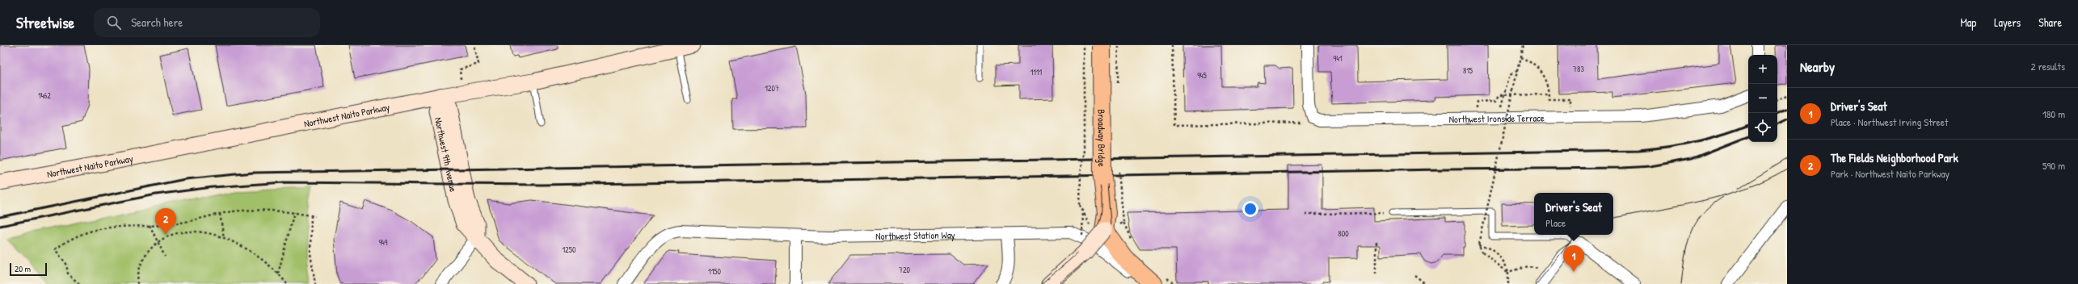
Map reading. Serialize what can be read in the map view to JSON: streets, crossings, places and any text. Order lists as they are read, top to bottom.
{
  "streets": {
    "main road": ["Northwest Naito Parkway", "Broadway Bridge", "Northwest 9th Avenue"],
    "street": ["Northwest Ironside Terrace", "Northwest Station Way"]
  },
  "crossings": [
    ["Northwest Naito Parkway", "Northwest 9th Avenue"]
  ],
  "house_numbers": [
    "941",
    "783",
    "815",
    "1111",
    "945",
    "1207",
    "1462",
    "800",
    "949",
    "1250",
    "720",
    "1150"
  ],
  "scale_bar": "20 m",
  "page": {
    "header": "Streetwise",
    "search": "Search here",
    "nav": ["Map", "Layers", "Share"],
    "heading": ["Nearby", "2 results"],
    "map_buttons": ["+", "−"],
    "list": [
      {
        "mark": "1",
        "name": "Driver's Seat",
        "note": "Place · Northwest Irving Street",
        "value": "180 m"
      },
      {
        "mark": "2",
        "name": "The Fields Neighborhood Park",
        "note": "Park · Northwest Naito Parkway",
        "value": "590 m"
      }
    ],
    "popup": ["Driver's Seat", "Place"],
    "pins": ["2", "1"],
    "scale": "20 m"
  }
}
